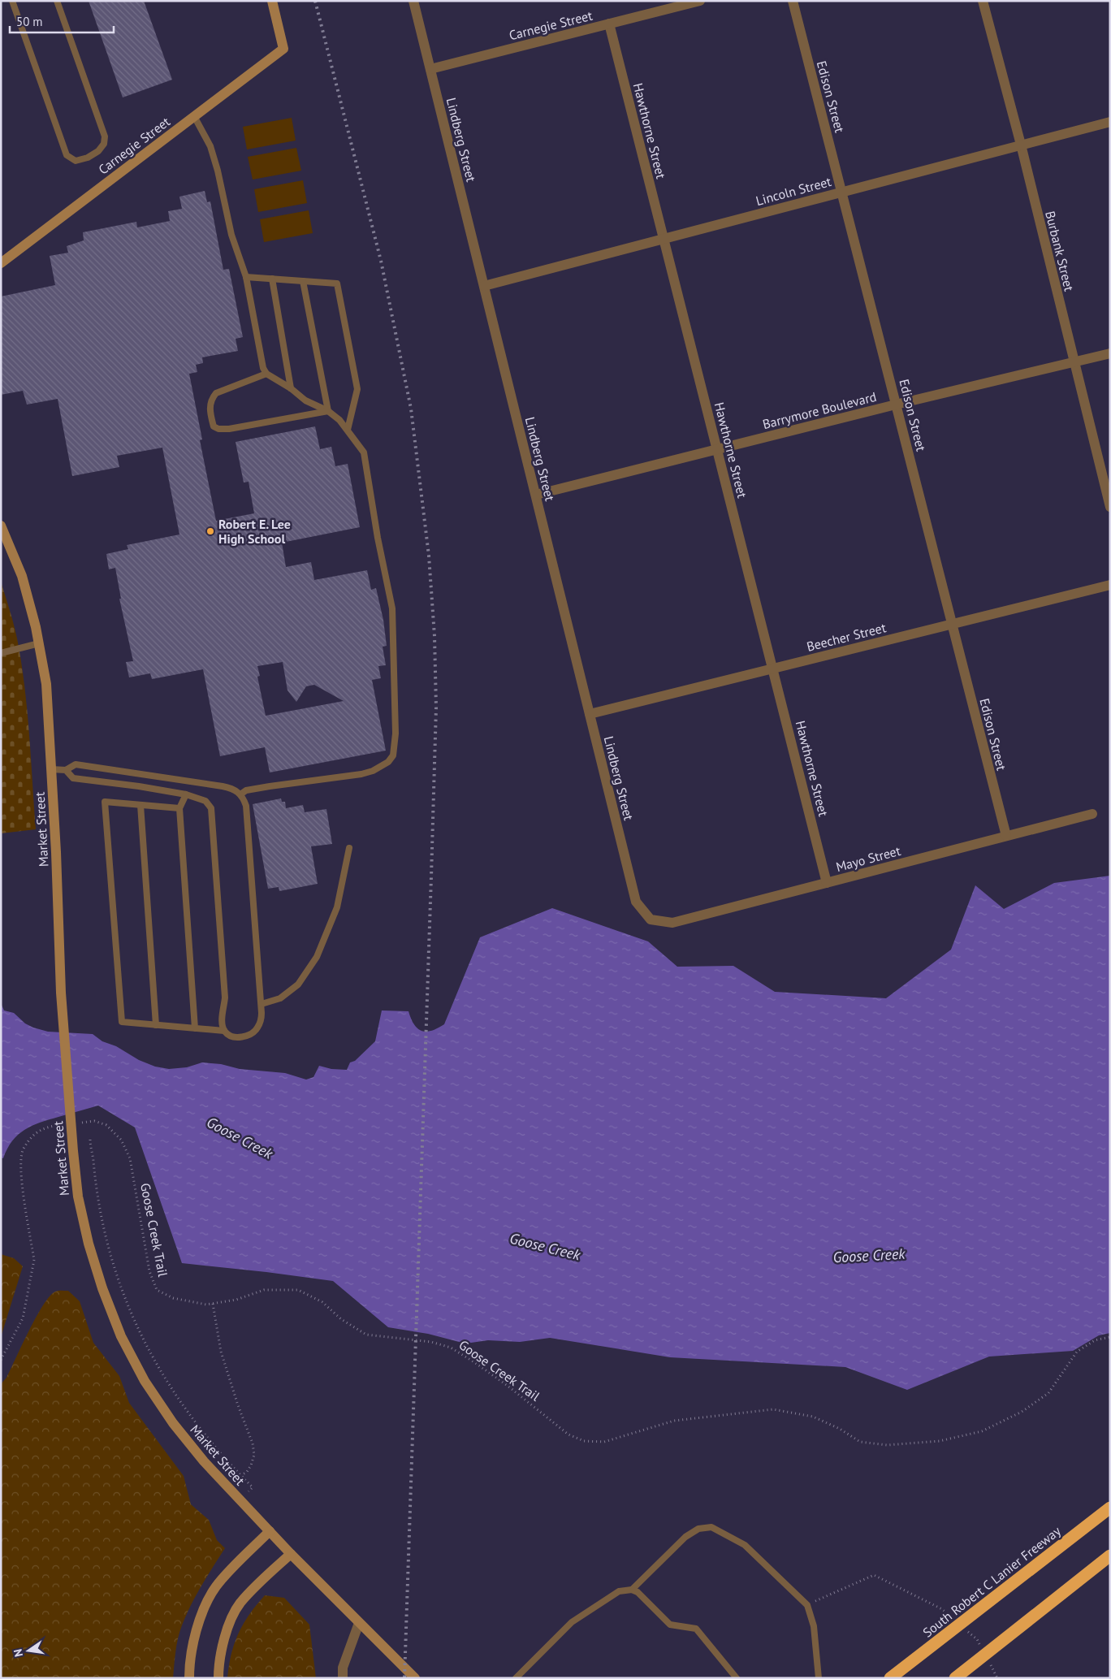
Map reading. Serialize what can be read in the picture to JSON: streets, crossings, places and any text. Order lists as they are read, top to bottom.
{
  "streets": {
    "highway": ["South Robert C Lanier Freeway"],
    "main road": ["Carnegie Street", "Market Street"],
    "street": [
      "Edison Street",
      "Hawthorne Street",
      "Lindberg Street",
      "Lincoln Street",
      "Burbank Street",
      "Barrymore Boulevard",
      "Beecher Street",
      "Mayo Street"
    ],
    "path": ["Goose Creek Trail"]
  },
  "crossings": [
    ["Carnegie Street", "Hawthorne Street"],
    ["Carnegie Street", "Lindberg Street"],
    ["Edison Street", "Lincoln Street"],
    ["Edison Street", "Barrymore Boulevard"],
    ["Edison Street", "Beecher Street"],
    ["Edison Street", "Mayo Street"],
    ["Hawthorne Street", "Lincoln Street"],
    ["Hawthorne Street", "Barrymore Boulevard"],
    ["Hawthorne Street", "Beecher Street"],
    ["Hawthorne Street", "Mayo Street"],
    ["Lindberg Street", "Lincoln Street"],
    ["Lindberg Street", "Barrymore Boulevard"],
    ["Lindberg Street", "Beecher Street"],
    ["Lindberg Street", "Mayo Street"],
    ["Lincoln Street", "Burbank Street"],
    ["Burbank Street", "Barrymore Boulevard"]
  ],
  "water": ["Goose Creek"],
  "places": ["Robert E. Lee High School"],
  "scale_bar": "50 m",
  "north": "left"
}
